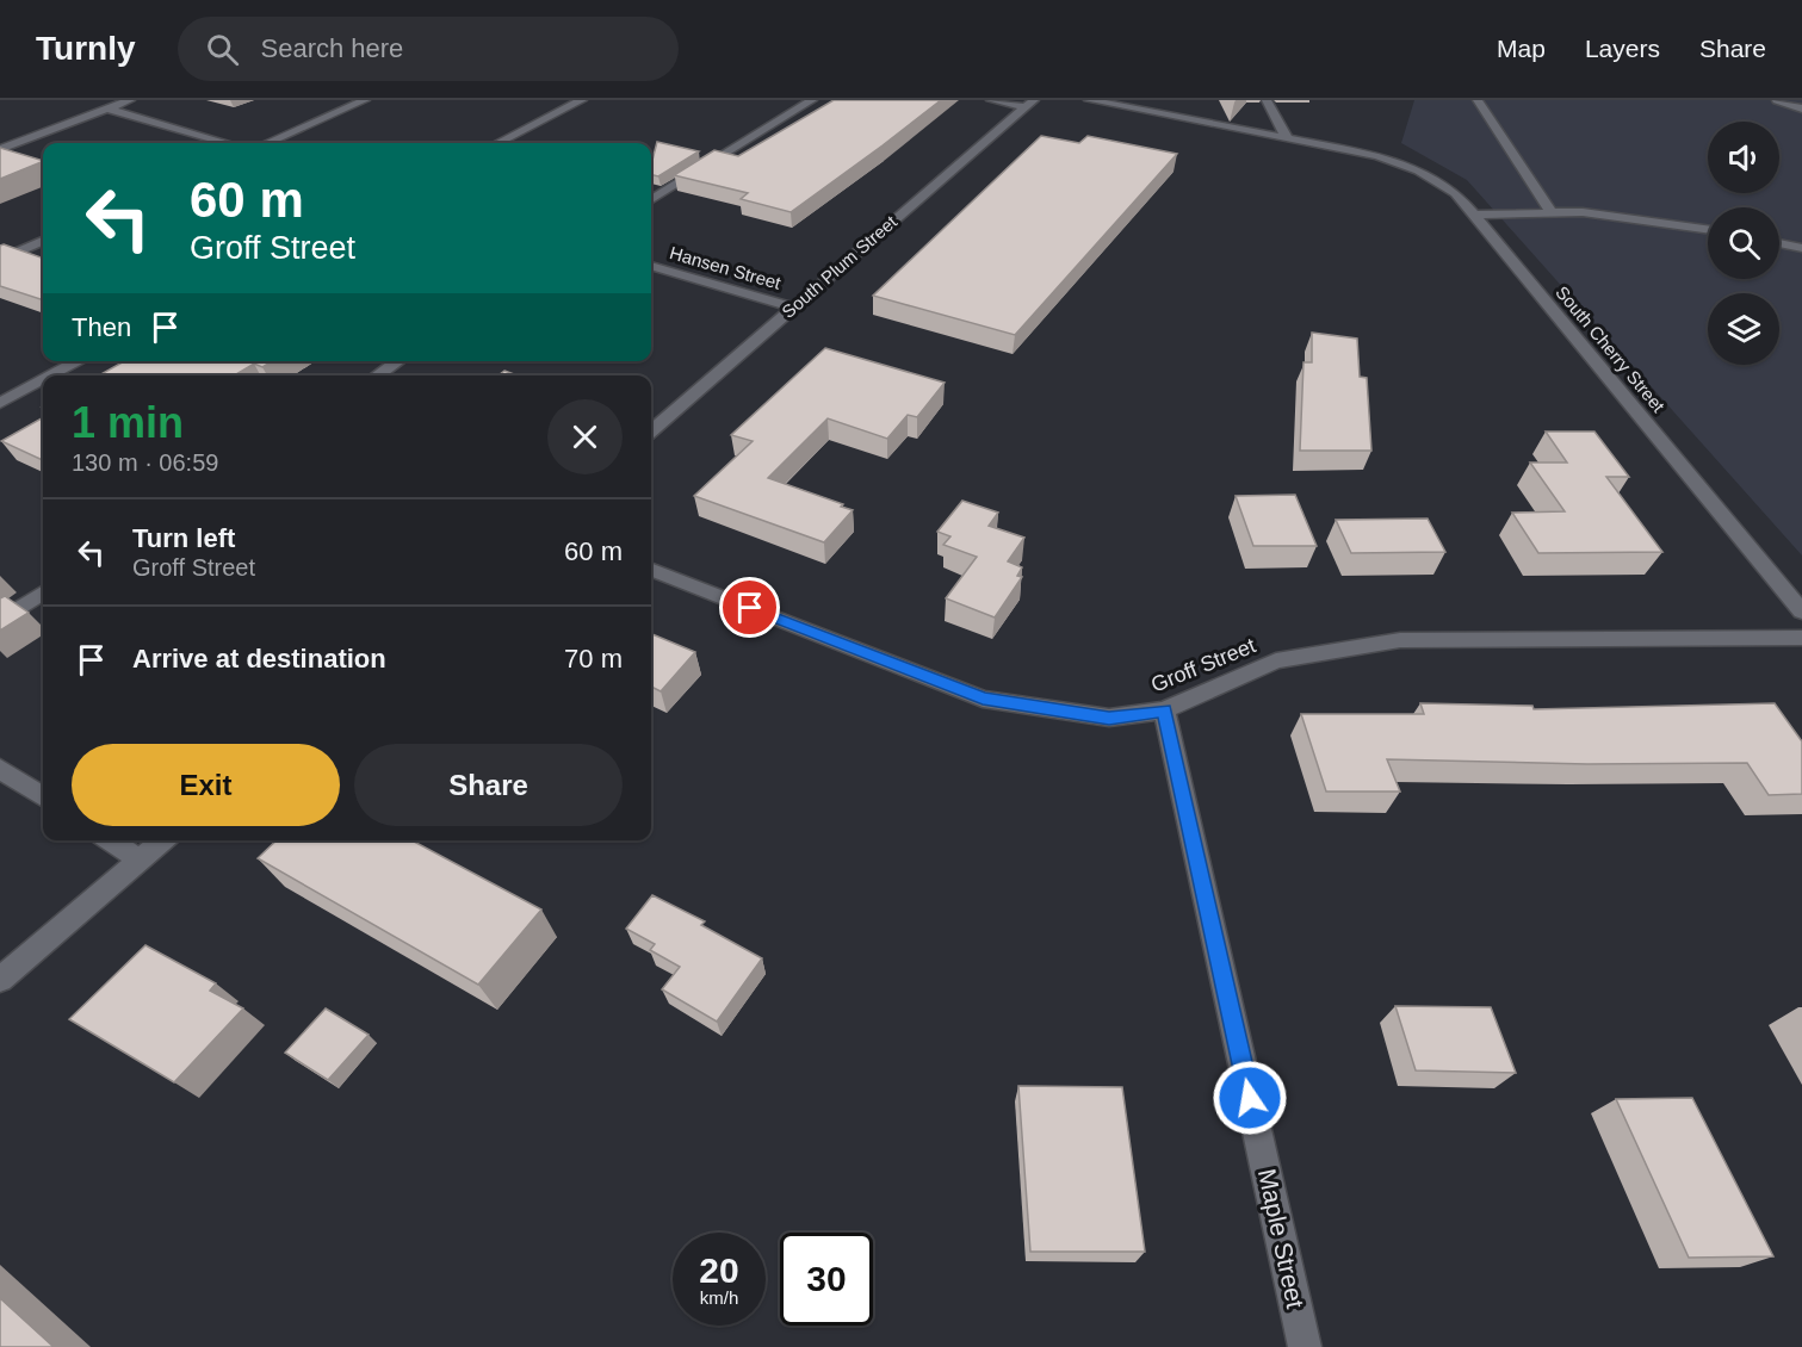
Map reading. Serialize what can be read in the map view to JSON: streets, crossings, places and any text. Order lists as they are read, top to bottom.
{
  "streets": {
    "street": [
      "South Plum Street",
      "Hansen Street",
      "South Cherry Street",
      "Groff Street",
      "Maple Street"
    ]
  },
  "crossings": [
    ["South Plum Street", "Hansen Street"],
    ["Groff Street", "Maple Street"]
  ],
  "page": {
    "header": "Turnly",
    "search": "Search here",
    "nav": ["Map", "Layers", "Share"],
    "turn": ["60 m", "Groff Street"],
    "then": "Then",
    "heading": ["1 min", "130 m · 06:59"],
    "list": [
      {
        "name": "Turn left",
        "note": "Groff Street",
        "value": "60 m"
      },
      {
        "name": "Arrive at destination",
        "value": "70 m"
      }
    ],
    "buttons": ["Exit", "Share"],
    "speed": "20 km/h",
    "limit": "30"
  }
}
